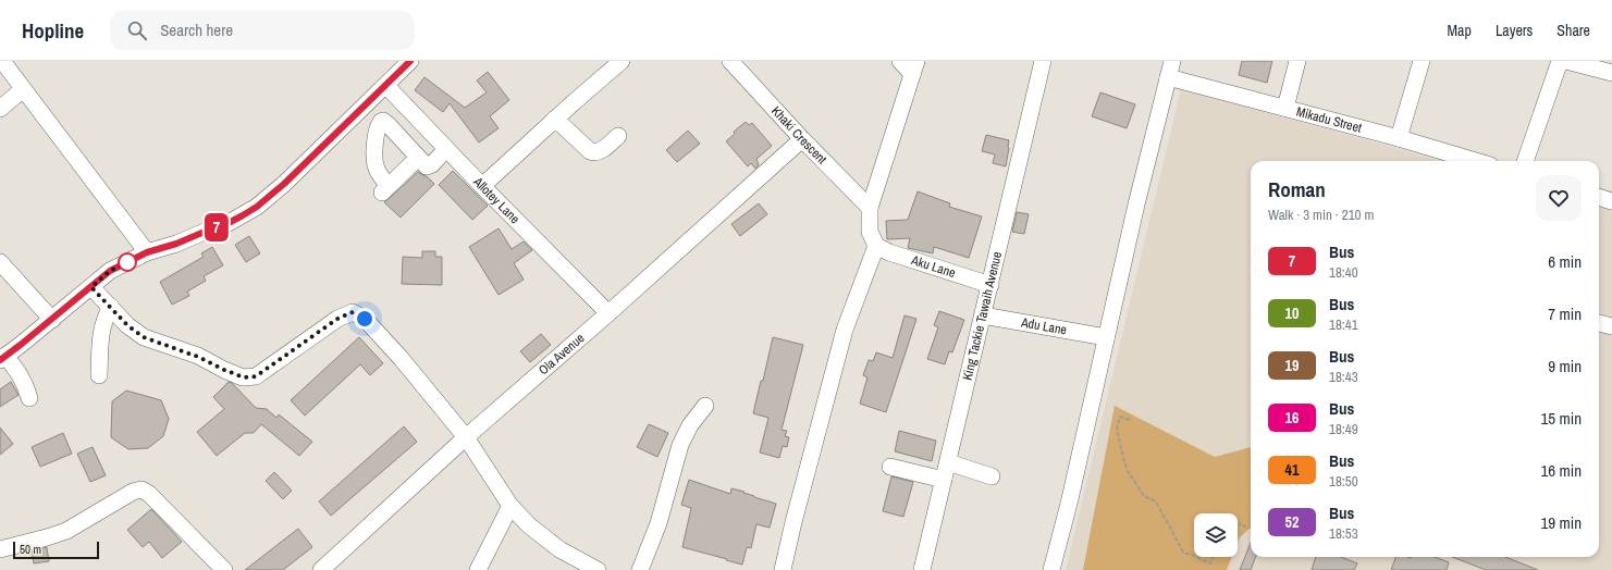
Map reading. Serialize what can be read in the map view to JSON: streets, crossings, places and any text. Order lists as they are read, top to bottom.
{
  "streets": {
    "street": [
      "Mikadu Street",
      "Khaki Crescent",
      "Allotey Lane",
      "Aku Lane",
      "King Tackie Tawaih Avenue",
      "Adu Lane",
      "Ola Avenue"
    ]
  },
  "crossings": [
    ["Khaki Crescent", "Ola Avenue"],
    ["Allotey Lane", "Ola Avenue"],
    ["Aku Lane", "King Tackie Tawaih Avenue"],
    ["King Tackie Tawaih Avenue", "Adu Lane"]
  ],
  "lines": ["bus line 7"],
  "scale_bar": "50 m",
  "page": {
    "header": "Hopline",
    "search": "Search here",
    "nav": ["Map", "Layers", "Share"],
    "on_map": "7",
    "heading": ["Roman", "Walk · 3 min · 210 m"],
    "list": [
      {
        "mark": "7",
        "name": "Bus",
        "note": "18:40",
        "value": "6 min"
      },
      {
        "mark": "10",
        "name": "Bus",
        "note": "18:41",
        "value": "7 min"
      },
      {
        "mark": "19",
        "name": "Bus",
        "note": "18:43",
        "value": "9 min"
      },
      {
        "mark": "16",
        "name": "Bus",
        "note": "18:49",
        "value": "15 min"
      },
      {
        "mark": "41",
        "name": "Bus",
        "note": "18:50",
        "value": "16 min"
      },
      {
        "mark": "52",
        "name": "Bus",
        "note": "18:53",
        "value": "19 min"
      }
    ],
    "scale": "50 m"
  }
}
